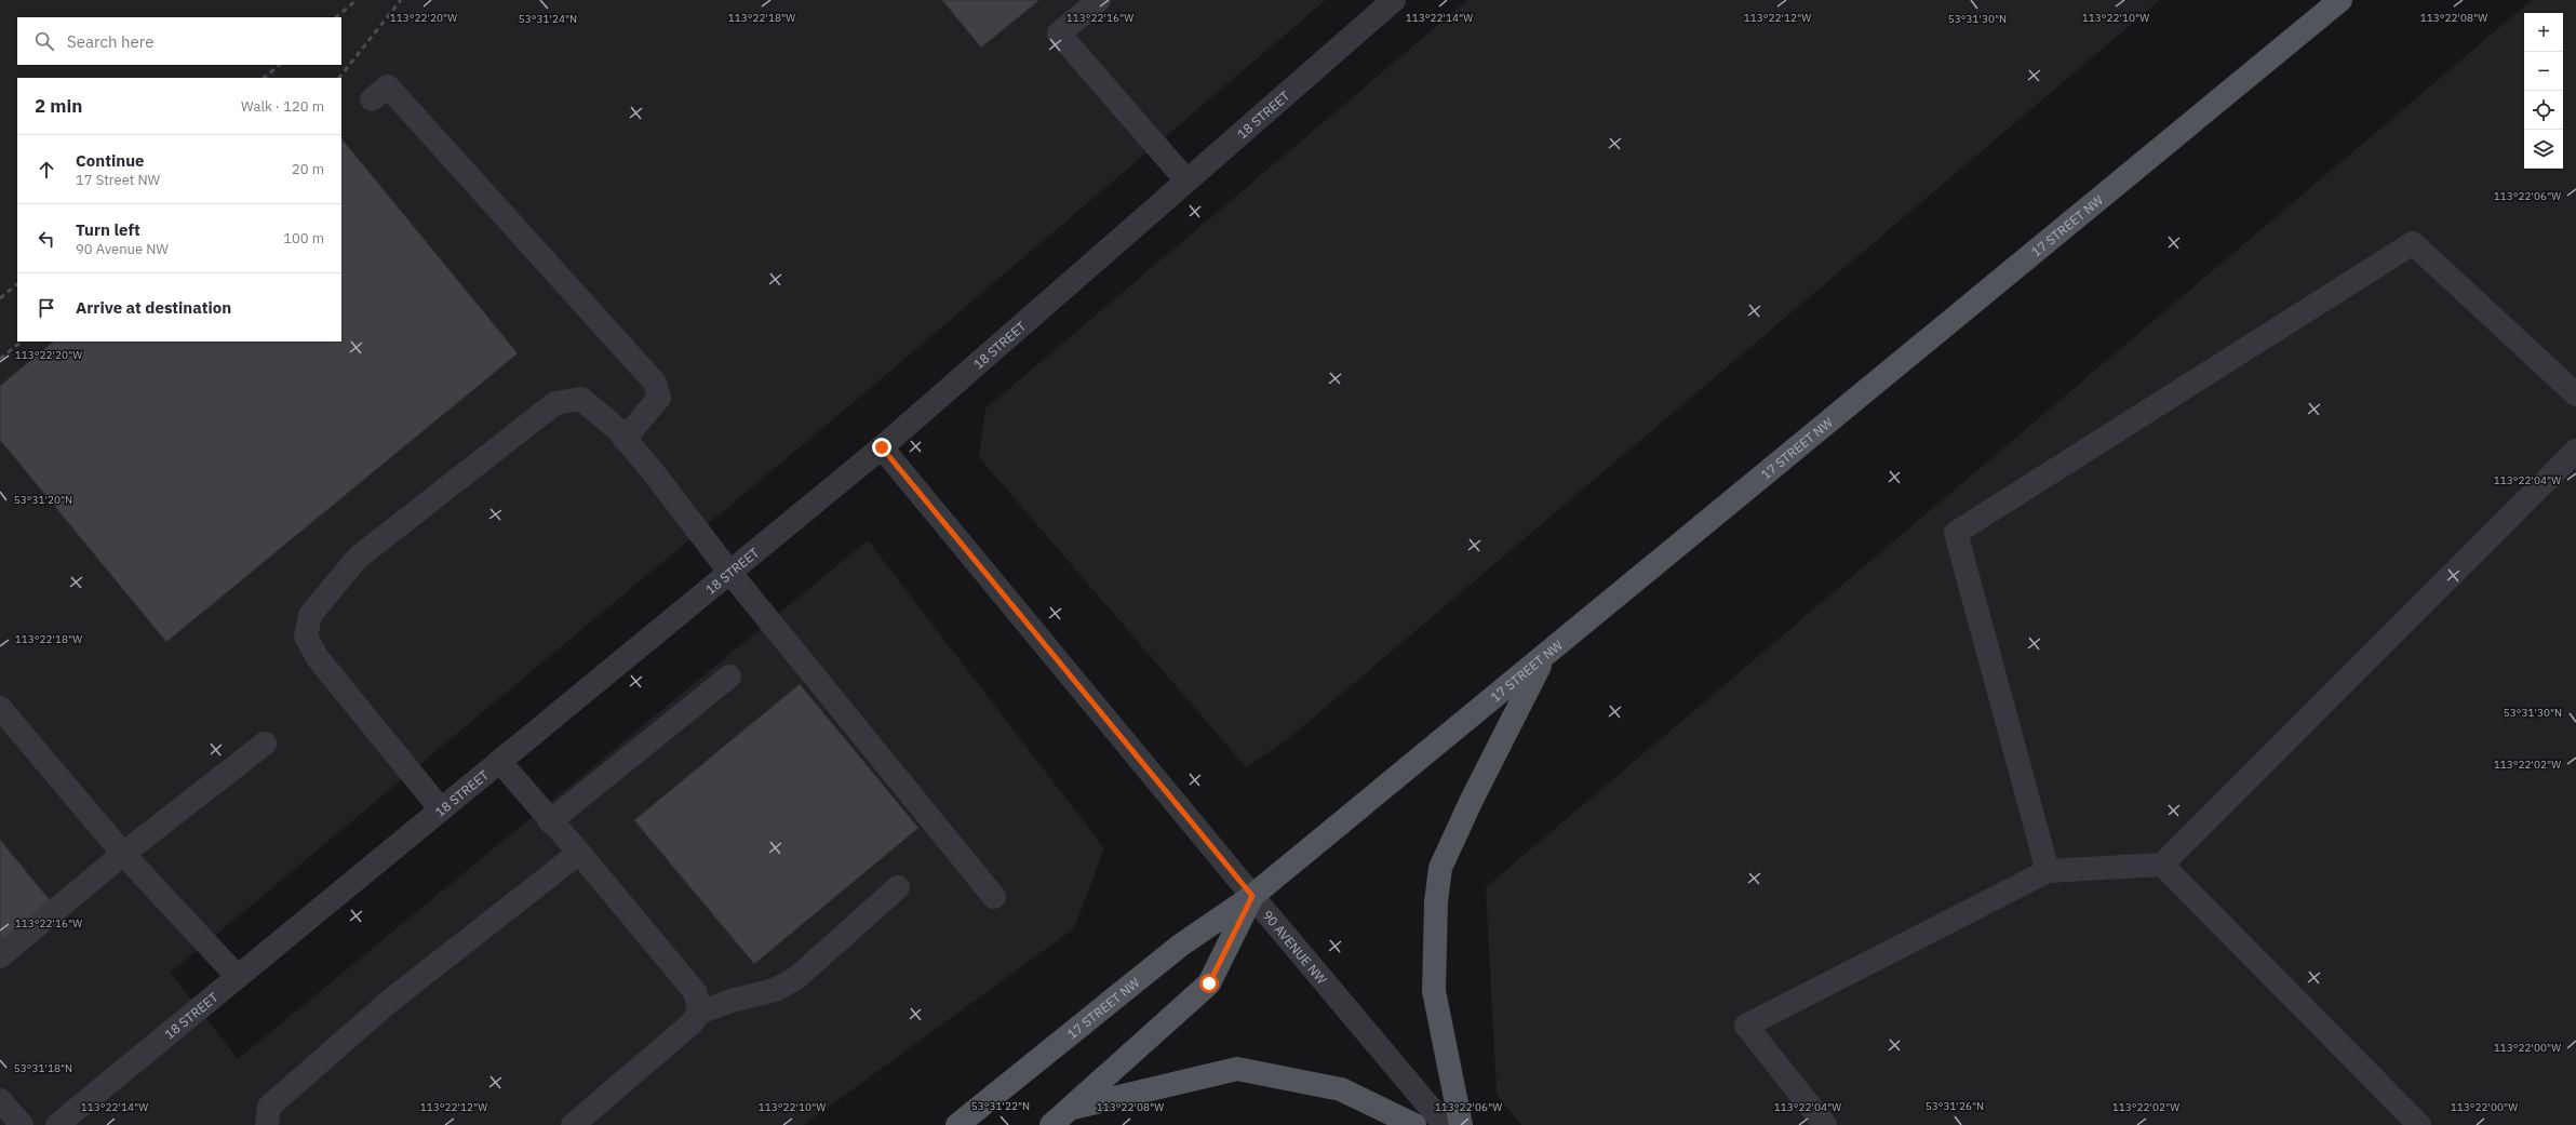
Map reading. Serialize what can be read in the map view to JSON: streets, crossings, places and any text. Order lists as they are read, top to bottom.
{
  "streets": {
    "main road": ["17 STREET NW"],
    "street": ["18 STREET", "90 AVENUE NW"]
  },
  "crossings": [
    ["18 STREET", "90 AVENUE NW"],
    ["17 STREET NW", "90 AVENUE NW"]
  ],
  "page": {
    "map_buttons": ["+", "−"],
    "search": "Search here",
    "heading": ["2 min", "Walk · 120 m"],
    "list": [
      ["Continue", "17 Street NW", "20 m"],
      ["Turn left", "90 Avenue NW", "100 m"],
      "Arrive at destination"
    ]
  },
  "coordinates": [
    "113°22'20\"W",
    "113°22'16\"W",
    "113°22'14\"W",
    "113°22'12\"W",
    "113°22'10\"W",
    "113°22'08\"W",
    "113°22'18\"W",
    "53°31'24\"N",
    "53°31'30\"N",
    "113°22'06\"W",
    "113°22'04\"W",
    "53°31'20\"N",
    "113°22'02\"W",
    "113°22'00\"W",
    "53°31'18\"N",
    "53°31'22\"N",
    "53°31'26\"N"
  ]
}
